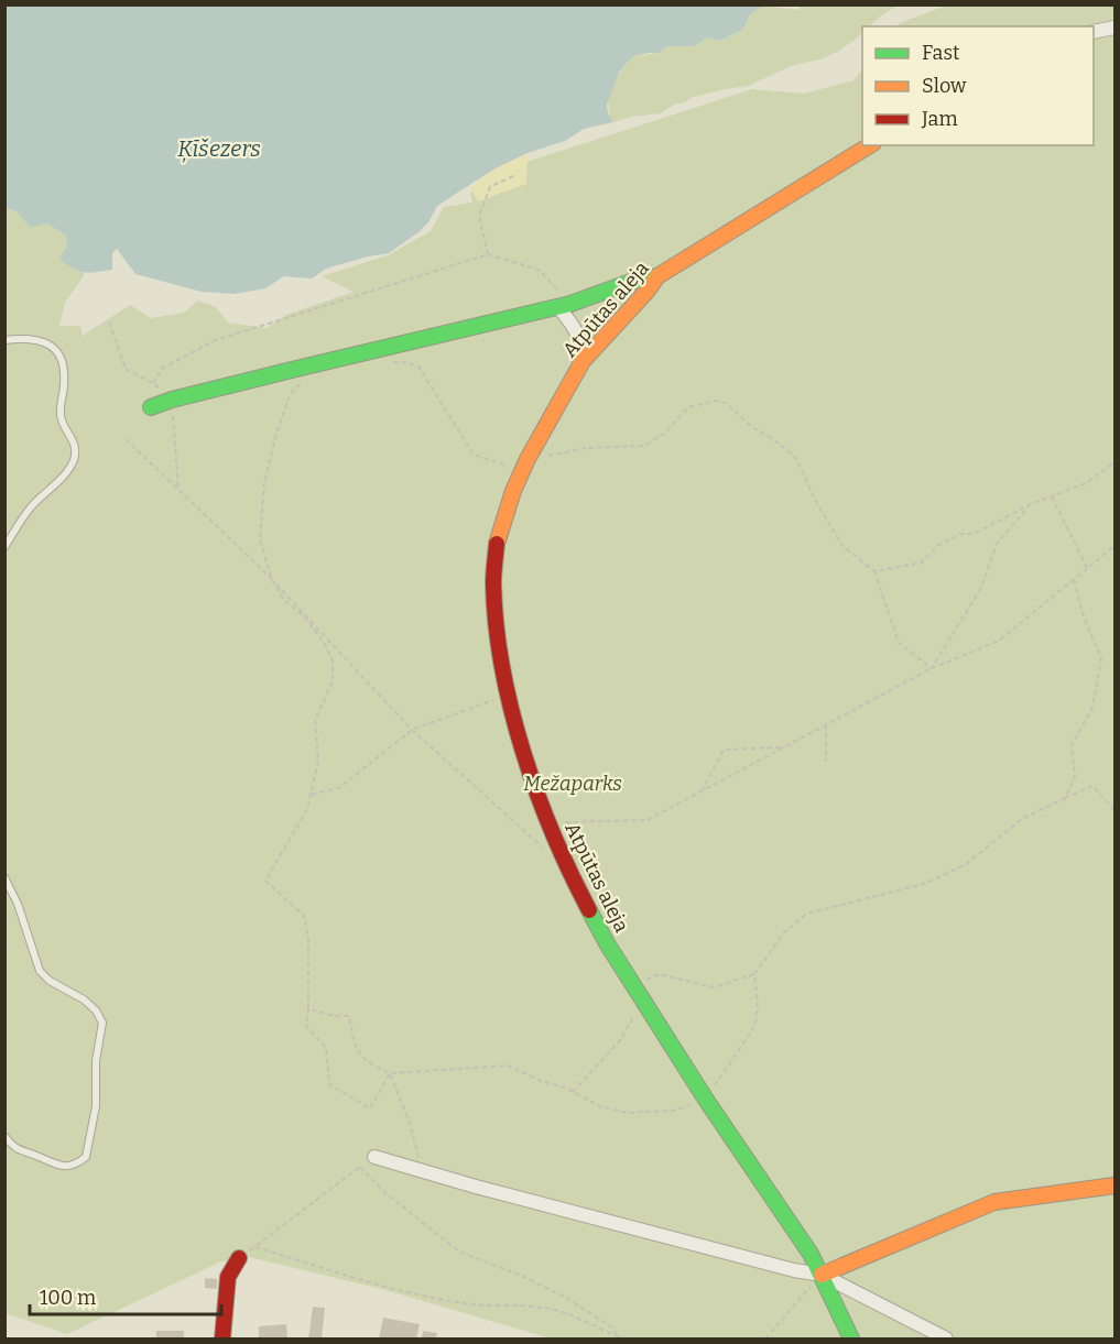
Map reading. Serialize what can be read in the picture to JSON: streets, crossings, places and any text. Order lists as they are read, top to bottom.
{
  "streets": {
    "street": ["Atpūtas aleja"]
  },
  "water": ["Ķīšezers"],
  "parks": ["Mežaparks"],
  "legend": ["Fast", "Slow", "Jam"],
  "scale_bar": "100 m"
}
